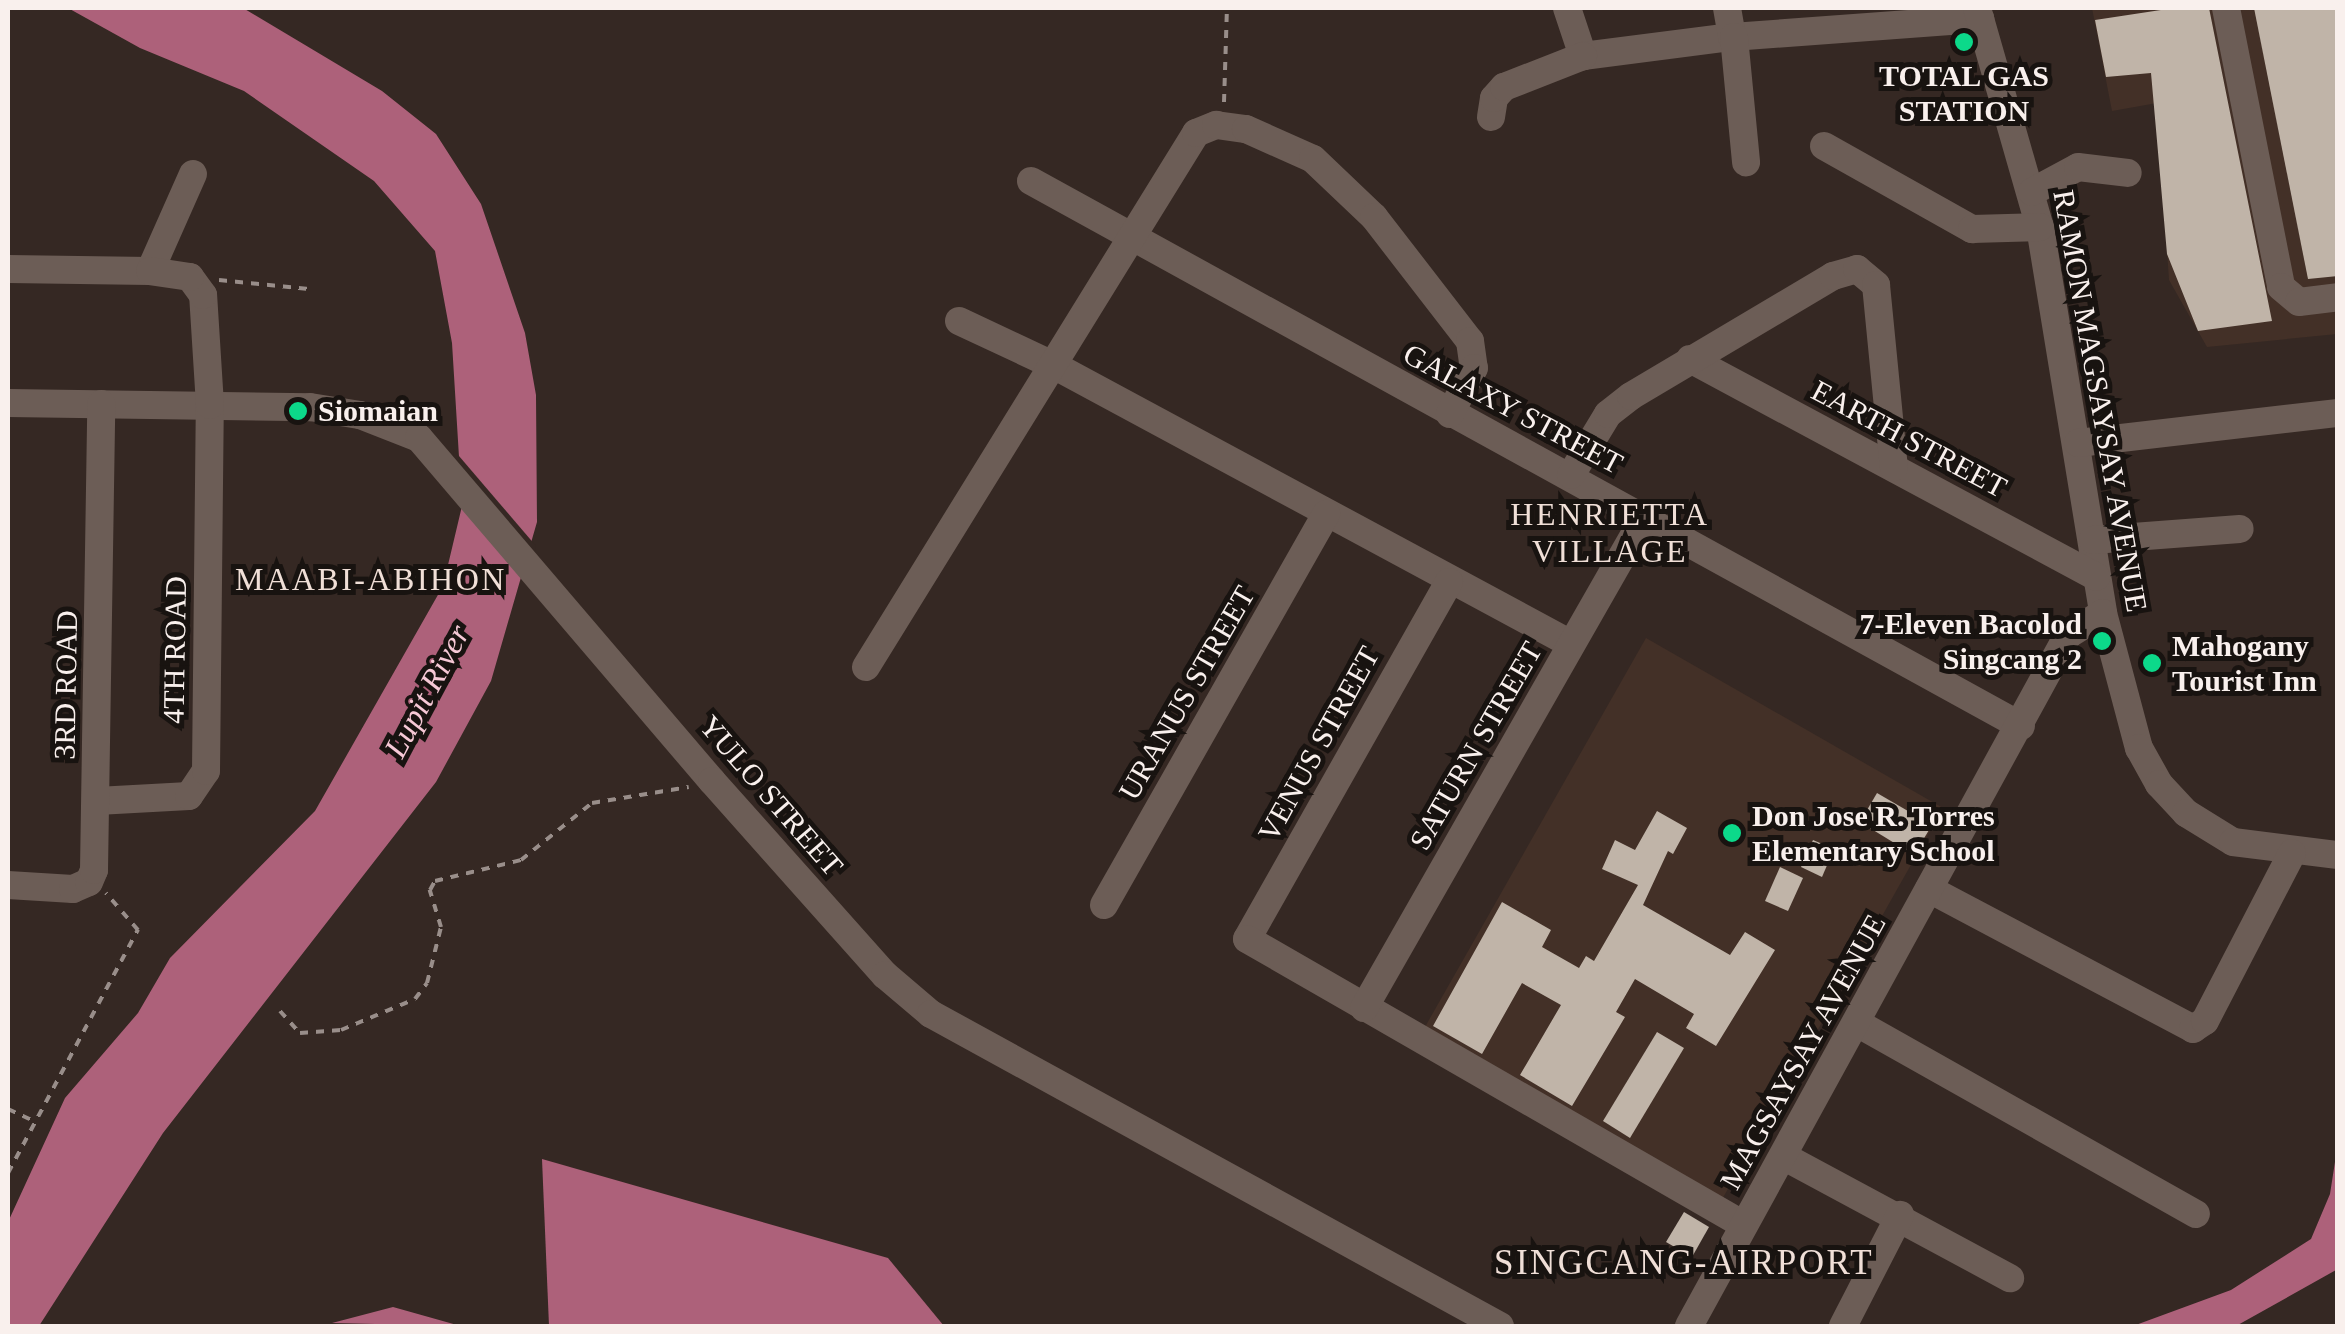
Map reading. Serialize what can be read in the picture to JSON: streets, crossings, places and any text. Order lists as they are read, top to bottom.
{
  "streets": {
    "street": [
      "RAMON MAGSAYSAY AVENUE",
      "GALAXY STREET",
      "EARTH STREET",
      "4TH ROAD",
      "3RD ROAD",
      "URANUS STREET",
      "VENUS STREET",
      "SATURN STREET",
      "YULO STREET",
      "MAGSAYSAY AVENUE"
    ]
  },
  "crossings": [
    ["RAMON MAGSAYSAY AVENUE", "EARTH STREET"],
    ["RAMON MAGSAYSAY AVENUE", "MAGSAYSAY AVENUE"],
    ["GALAXY STREET", "SATURN STREET"],
    ["GALAXY STREET", "MAGSAYSAY AVENUE"],
    ["4TH ROAD", "3RD ROAD"],
    ["4TH ROAD", "YULO STREET"],
    ["3RD ROAD", "YULO STREET"],
    ["VENUS STREET", "SATURN STREET"]
  ],
  "districts": ["HENRIETTA VILLAGE", "MAABI-ABIHON", "SINGCANG-AIRPORT"],
  "water": ["Lupit River"],
  "places": [
    "TOTAL GAS STATION",
    "Siomaian",
    "7-Eleven Bacolod Singcang 2",
    "Mahogany Tourist Inn",
    "Don Jose R. Torres Elementary School"
  ]
}
